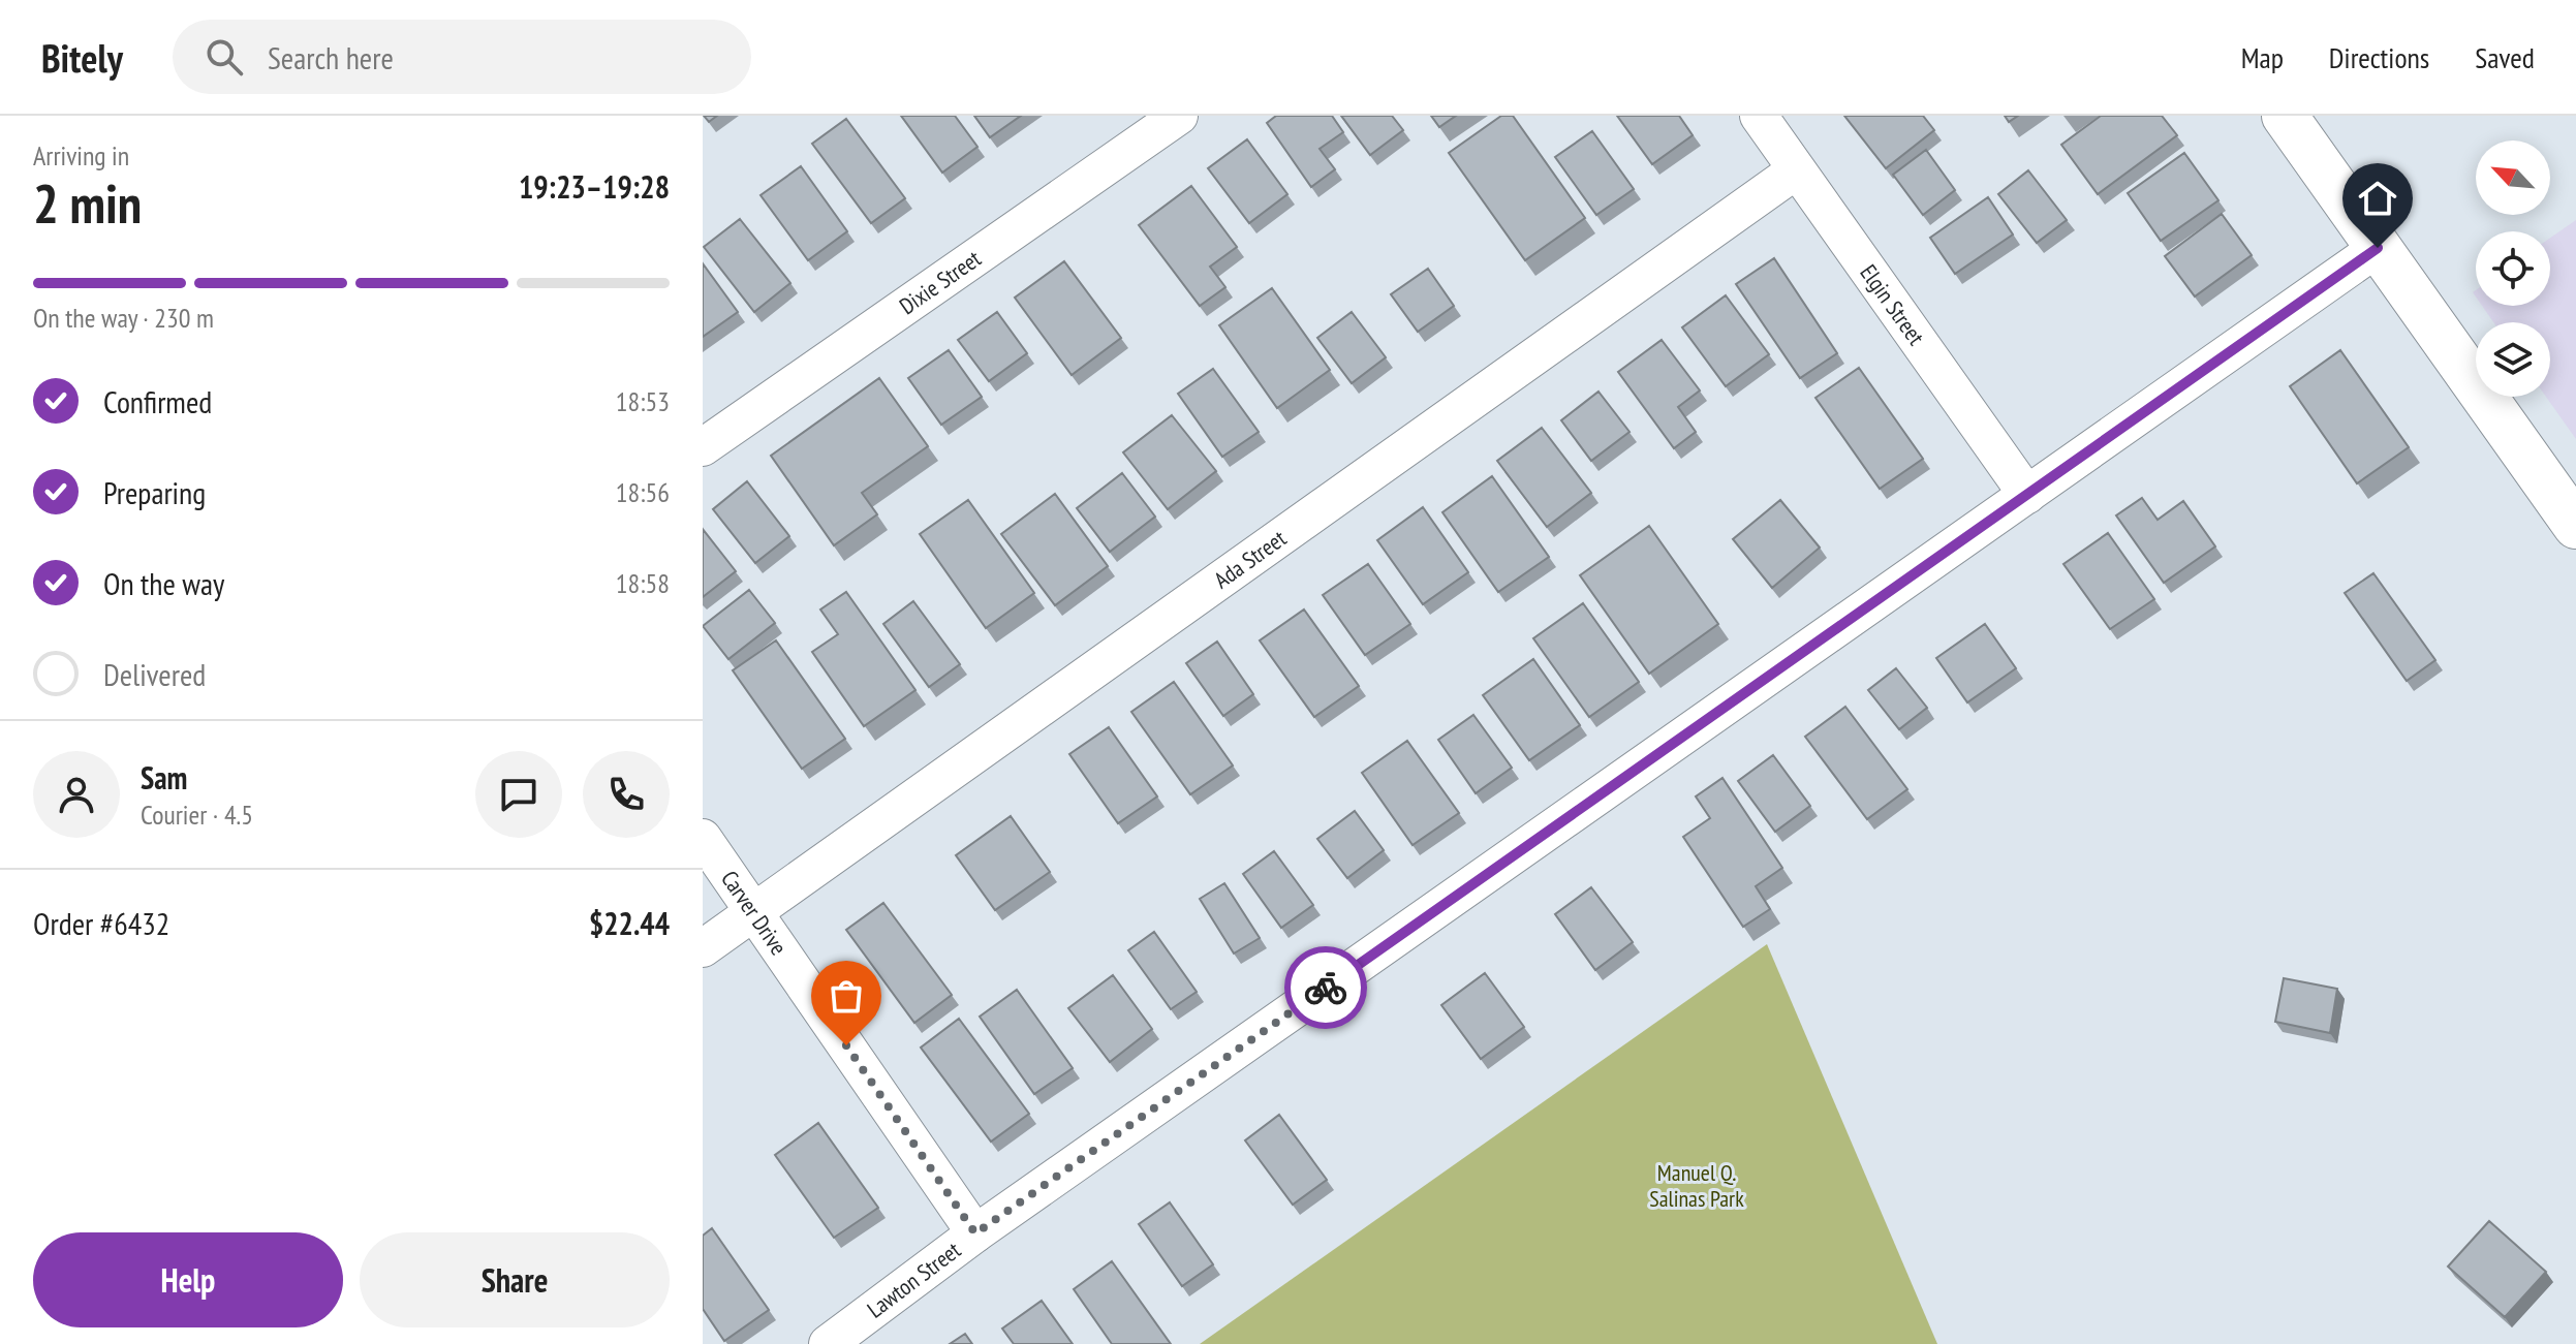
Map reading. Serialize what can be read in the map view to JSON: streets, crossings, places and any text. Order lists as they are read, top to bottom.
{
  "streets": {
    "street": [
      "Dixie Street",
      "Elgin Street",
      "Ada Street",
      "Carver Drive",
      "Lawton Street"
    ]
  },
  "crossings": [
    ["Elgin Street", "Ada Street"],
    ["Elgin Street", "Lawton Street"],
    ["Ada Street", "Carver Drive"],
    ["Carver Drive", "Lawton Street"]
  ],
  "parks": ["Manuel Q. Salinas Park"],
  "north": "top left",
  "page": {
    "header": "Bitely",
    "search": "Search here",
    "nav": ["Map", "Directions", "Saved"],
    "heading": ["2 min", "Arriving in", "19:23–19:28"],
    "panel": [
      "Sam",
      "Courier · 4.5",
      "Order #6432",
      "$22.44"
    ],
    "bar": "On the way · 230 m",
    "list": [
      ["Confirmed", "18:53"],
      ["Preparing", "18:56"],
      ["On the way", "18:58"],
      "Delivered"
    ],
    "buttons": ["Help", "Share"]
  }
}
